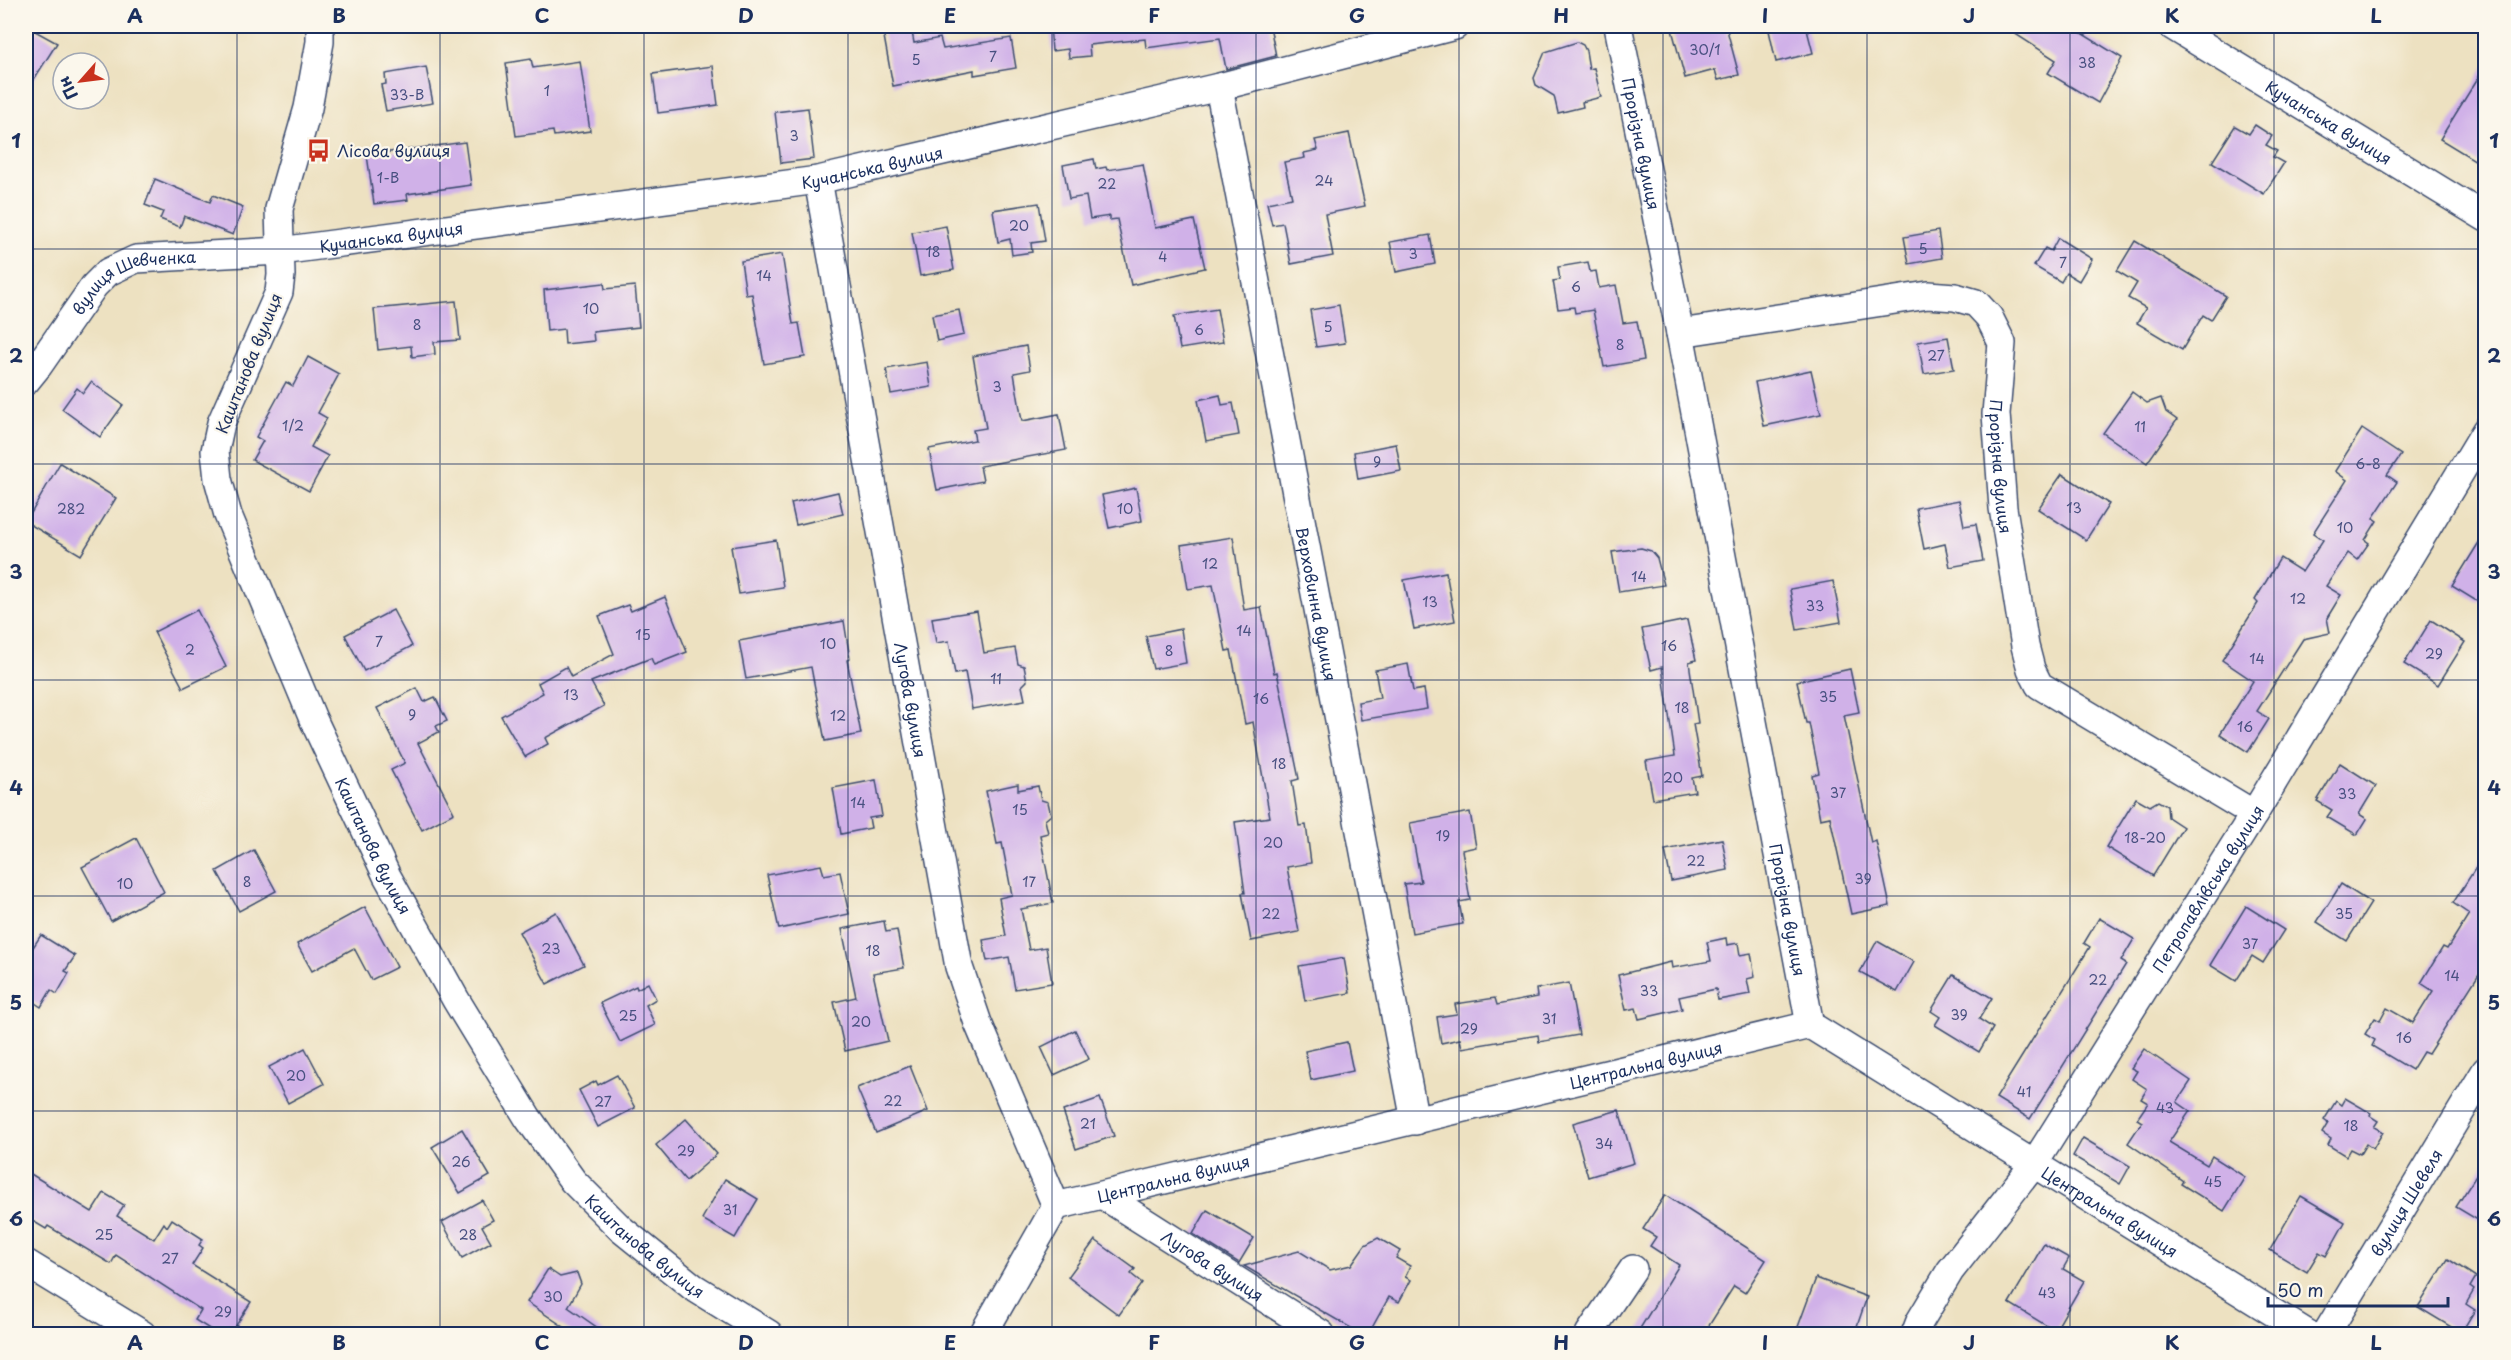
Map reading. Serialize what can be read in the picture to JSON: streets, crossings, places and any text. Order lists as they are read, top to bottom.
{
  "streets": {
    "street": [
      "Кучанська вулиця",
      "Прорізна вулиця",
      "вулиця Шевченка",
      "Каштанова вулиця",
      "Верховинна вулиця",
      "Лугова вулиця",
      "Петропавлівська вулиця",
      "Центральна вулиця",
      "вулиця Шевеля"
    ]
  },
  "crossings": [
    ["Кучанська вулиця", "вулиця Шевченка"],
    ["Кучанська вулиця", "Каштанова вулиця"],
    ["Кучанська вулиця", "Верховинна вулиця"],
    ["Кучанська вулиця", "Лугова вулиця"],
    ["Прорізна вулиця", "Петропавлівська вулиця"],
    ["Прорізна вулиця", "Центральна вулиця"],
    ["вулиця Шевченка", "Каштанова вулиця"],
    ["Верховинна вулиця", "Центральна вулиця"],
    ["Лугова вулиця", "Центральна вулиця"],
    ["Петропавлівська вулиця", "Центральна вулиця"]
  ],
  "places": {
    "bus stop": ["Лісова вулиця"]
  },
  "house_numbers": [
    "30/1",
    "7",
    "5",
    "38",
    "1",
    "33-В",
    "3",
    "1-В",
    "24",
    "22",
    "20",
    "5",
    "18",
    "3",
    "4",
    "7",
    "14",
    "6",
    "10",
    "8",
    "5",
    "6",
    "8",
    "27",
    "3",
    "1/2",
    "11",
    "9",
    "6-8",
    "13",
    "282",
    "10",
    "10",
    "12",
    "14",
    "12",
    "13",
    "33",
    "14",
    "15",
    "7",
    "10",
    "16",
    "2",
    "8",
    "29",
    "14",
    "11",
    "13",
    "35",
    "16",
    "18",
    "9",
    "12",
    "16",
    "18",
    "20",
    "37",
    "33",
    "14",
    "15",
    "19",
    "18-20",
    "20",
    "22",
    "39",
    "8",
    "17",
    "10",
    "22",
    "35",
    "37",
    "23",
    "18",
    "14",
    "22",
    "33",
    "39",
    "25",
    "31",
    "20",
    "29",
    "16",
    "20",
    "41",
    "22",
    "27",
    "43",
    "21",
    "18",
    "34",
    "29",
    "26",
    "45",
    "31",
    "25",
    "28",
    "27",
    "43",
    "30",
    "29"
  ],
  "scale_bar": "50 m",
  "north": "bottom left",
  "grid": {
    "columns": [
      "A",
      "B",
      "C",
      "D",
      "E",
      "F",
      "G",
      "H",
      "I",
      "J",
      "K",
      "L"
    ],
    "rows": [
      "1",
      "2",
      "3",
      "4",
      "5",
      "6"
    ]
  }
}
